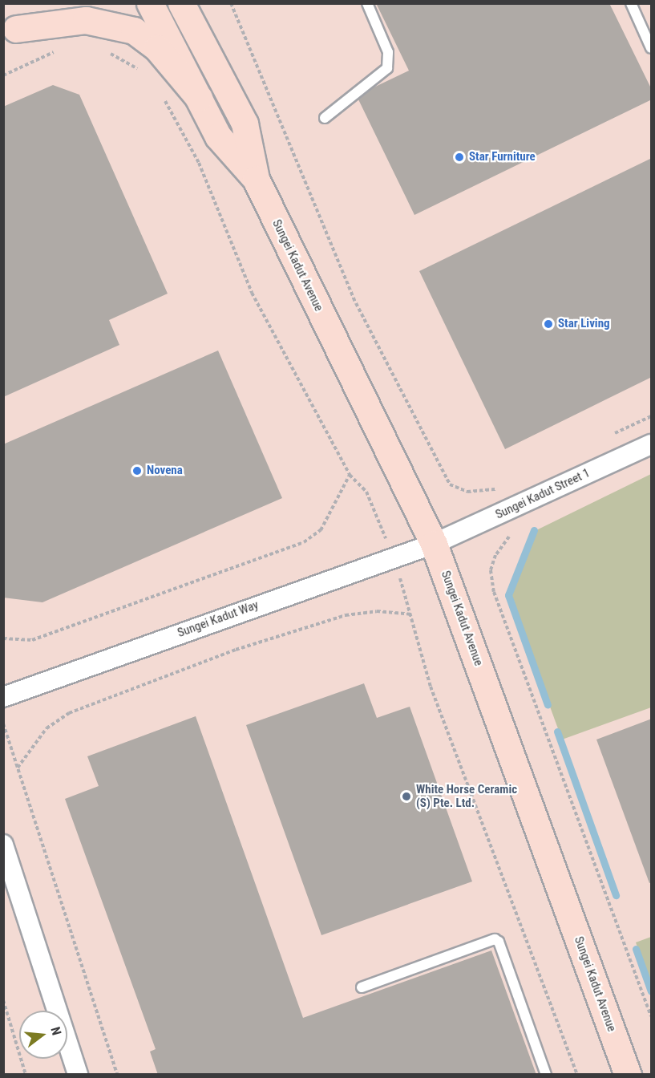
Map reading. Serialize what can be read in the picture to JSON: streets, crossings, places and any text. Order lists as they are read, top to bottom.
{
  "streets": {
    "street": ["Sungei Kadut Avenue", "Sungei Kadut Street 1", "Sungei Kadut Way"]
  },
  "crossings": [
    ["Sungei Kadut Avenue", "Sungei Kadut Street 1"],
    ["Sungei Kadut Avenue", "Sungei Kadut Way"],
    ["Sungei Kadut Street 1", "Sungei Kadut Way"]
  ],
  "places": [
    "Star Furniture",
    "Star Living",
    "Novena",
    "White Horse Ceramic (S) Pte. Ltd."
  ],
  "north": "right"
}
